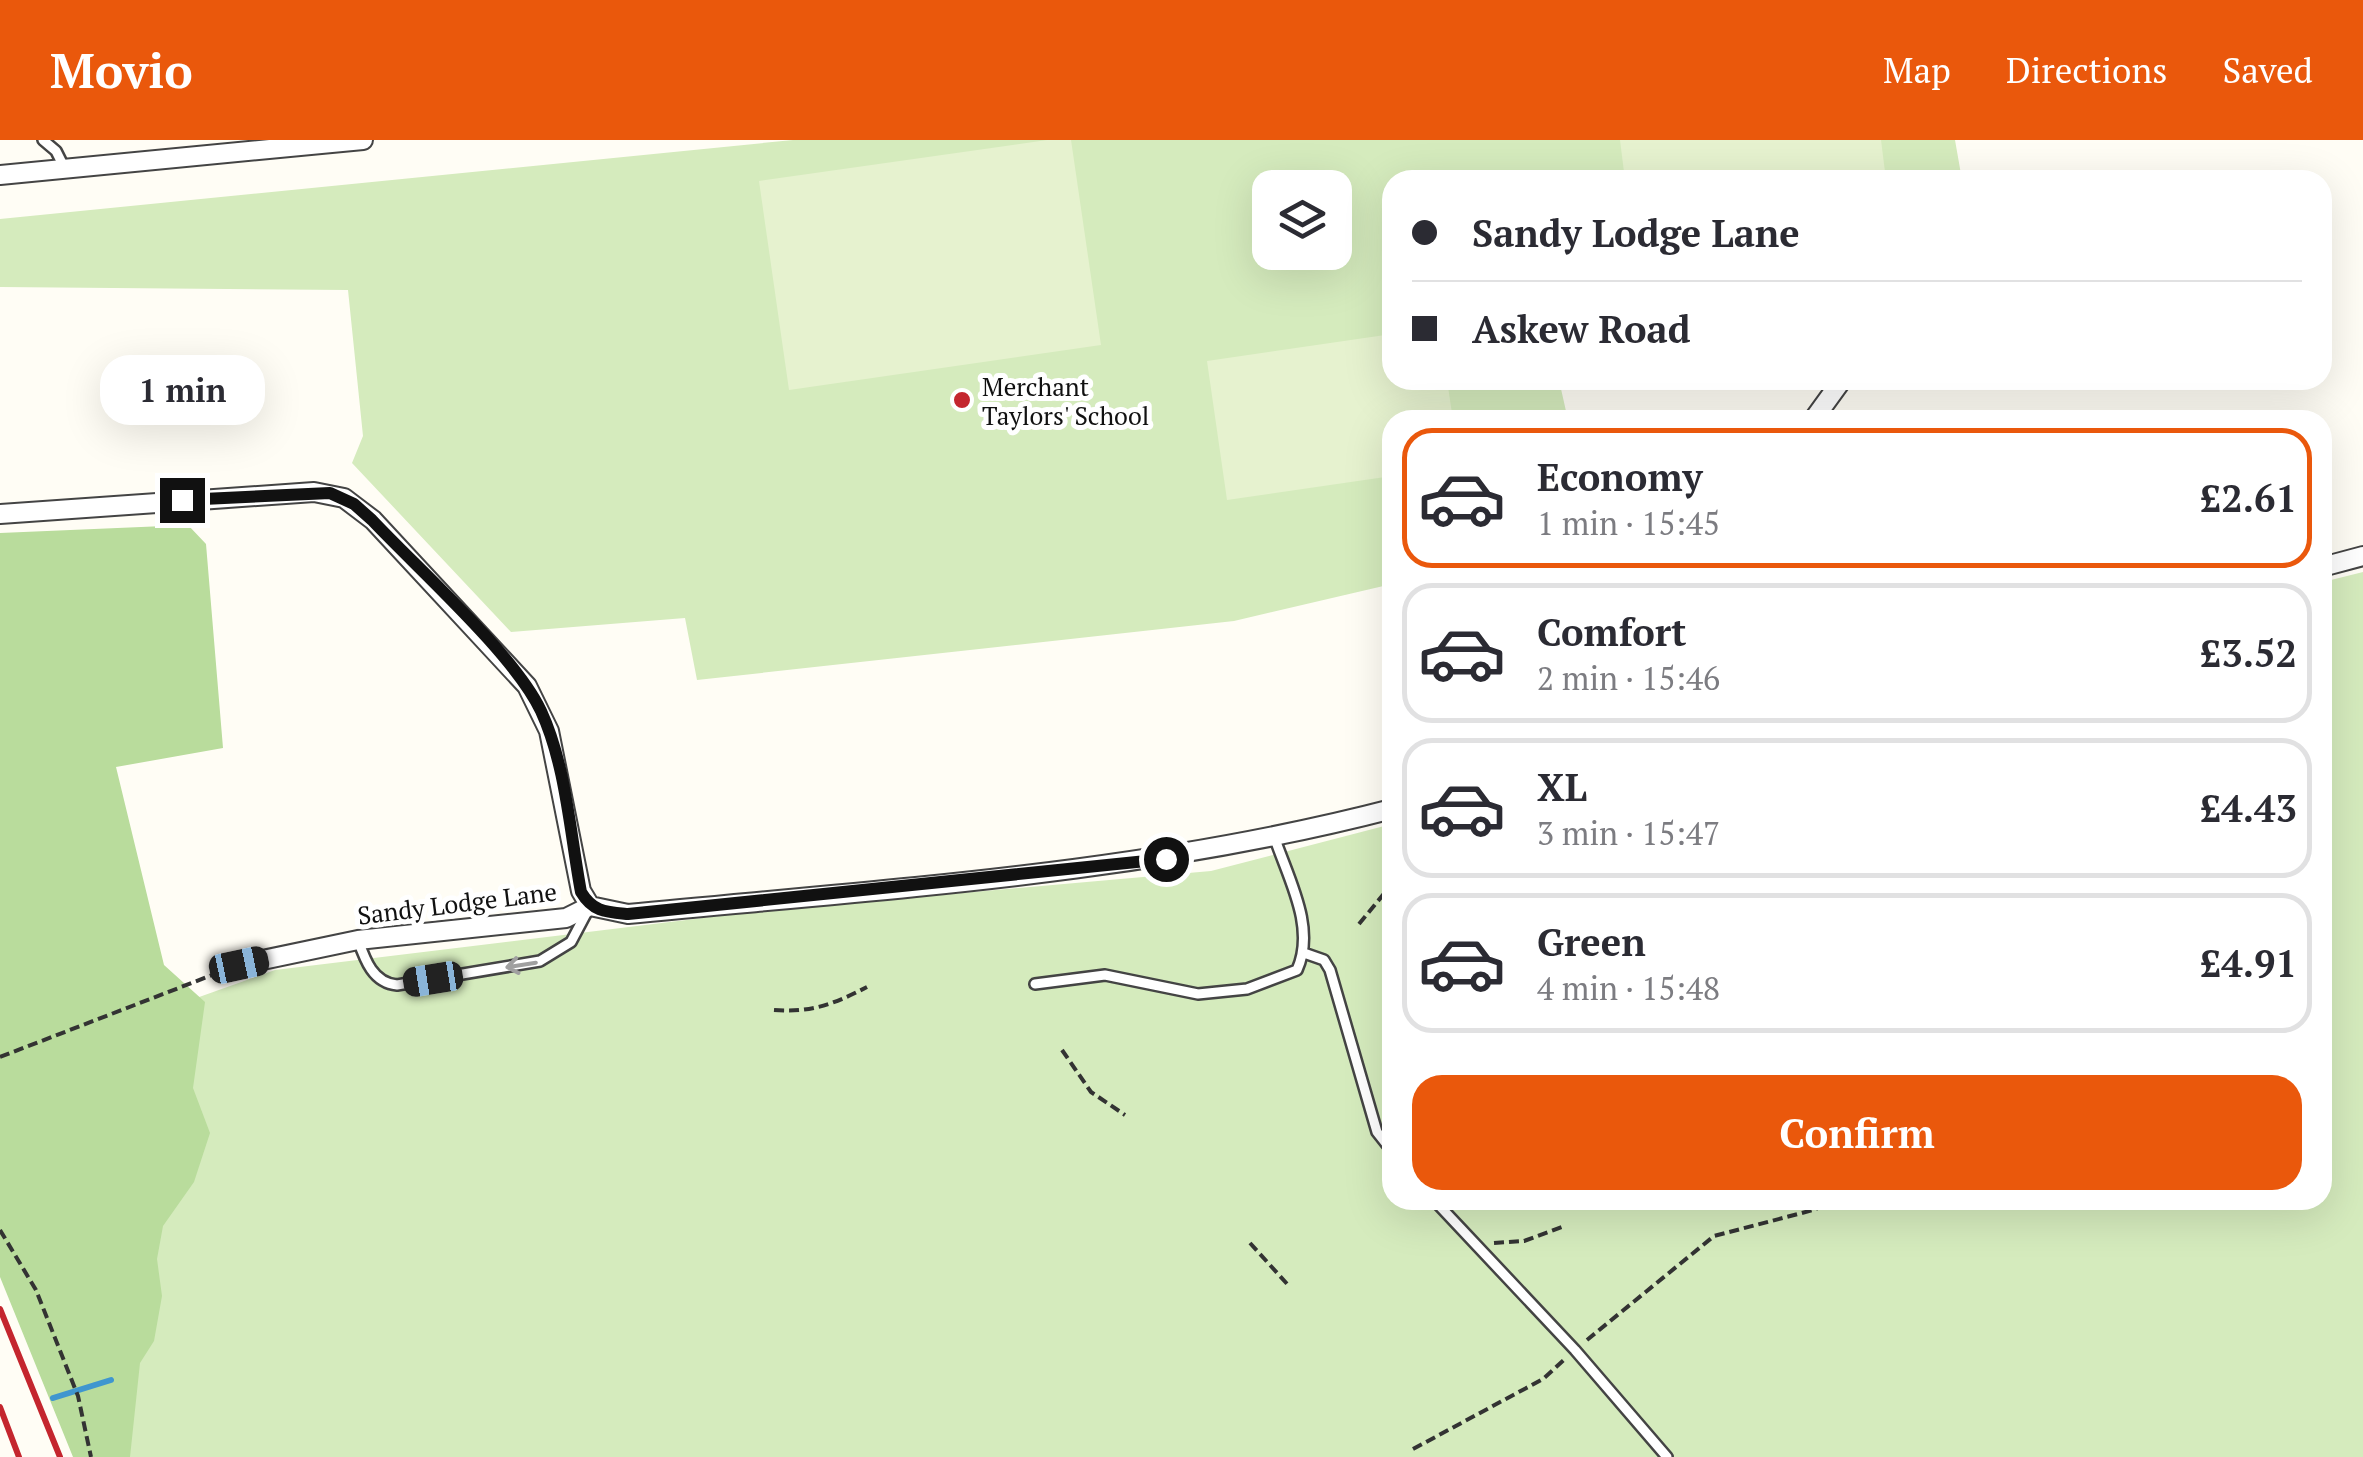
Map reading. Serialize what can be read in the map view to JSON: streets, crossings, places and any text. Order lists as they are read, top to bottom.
{
  "streets": {
    "street": ["Sandy Lodge Lane"]
  },
  "places": ["Merchant Taylors' School"],
  "page": {
    "header": "Movio",
    "nav": ["Map", "Directions", "Saved"],
    "banner": ["Sandy Lodge Lane", "Askew Road"],
    "bubble": "1 min",
    "list": [
      {
        "name": "Economy",
        "note": "1 min · 15:45",
        "value": "£2.61"
      },
      {
        "name": "Comfort",
        "note": "2 min · 15:46",
        "value": "£3.52"
      },
      {
        "name": "XL",
        "note": "3 min · 15:47",
        "value": "£4.43"
      },
      {
        "name": "Green",
        "note": "4 min · 15:48",
        "value": "£4.91"
      }
    ],
    "buttons": "Confirm"
  }
}
